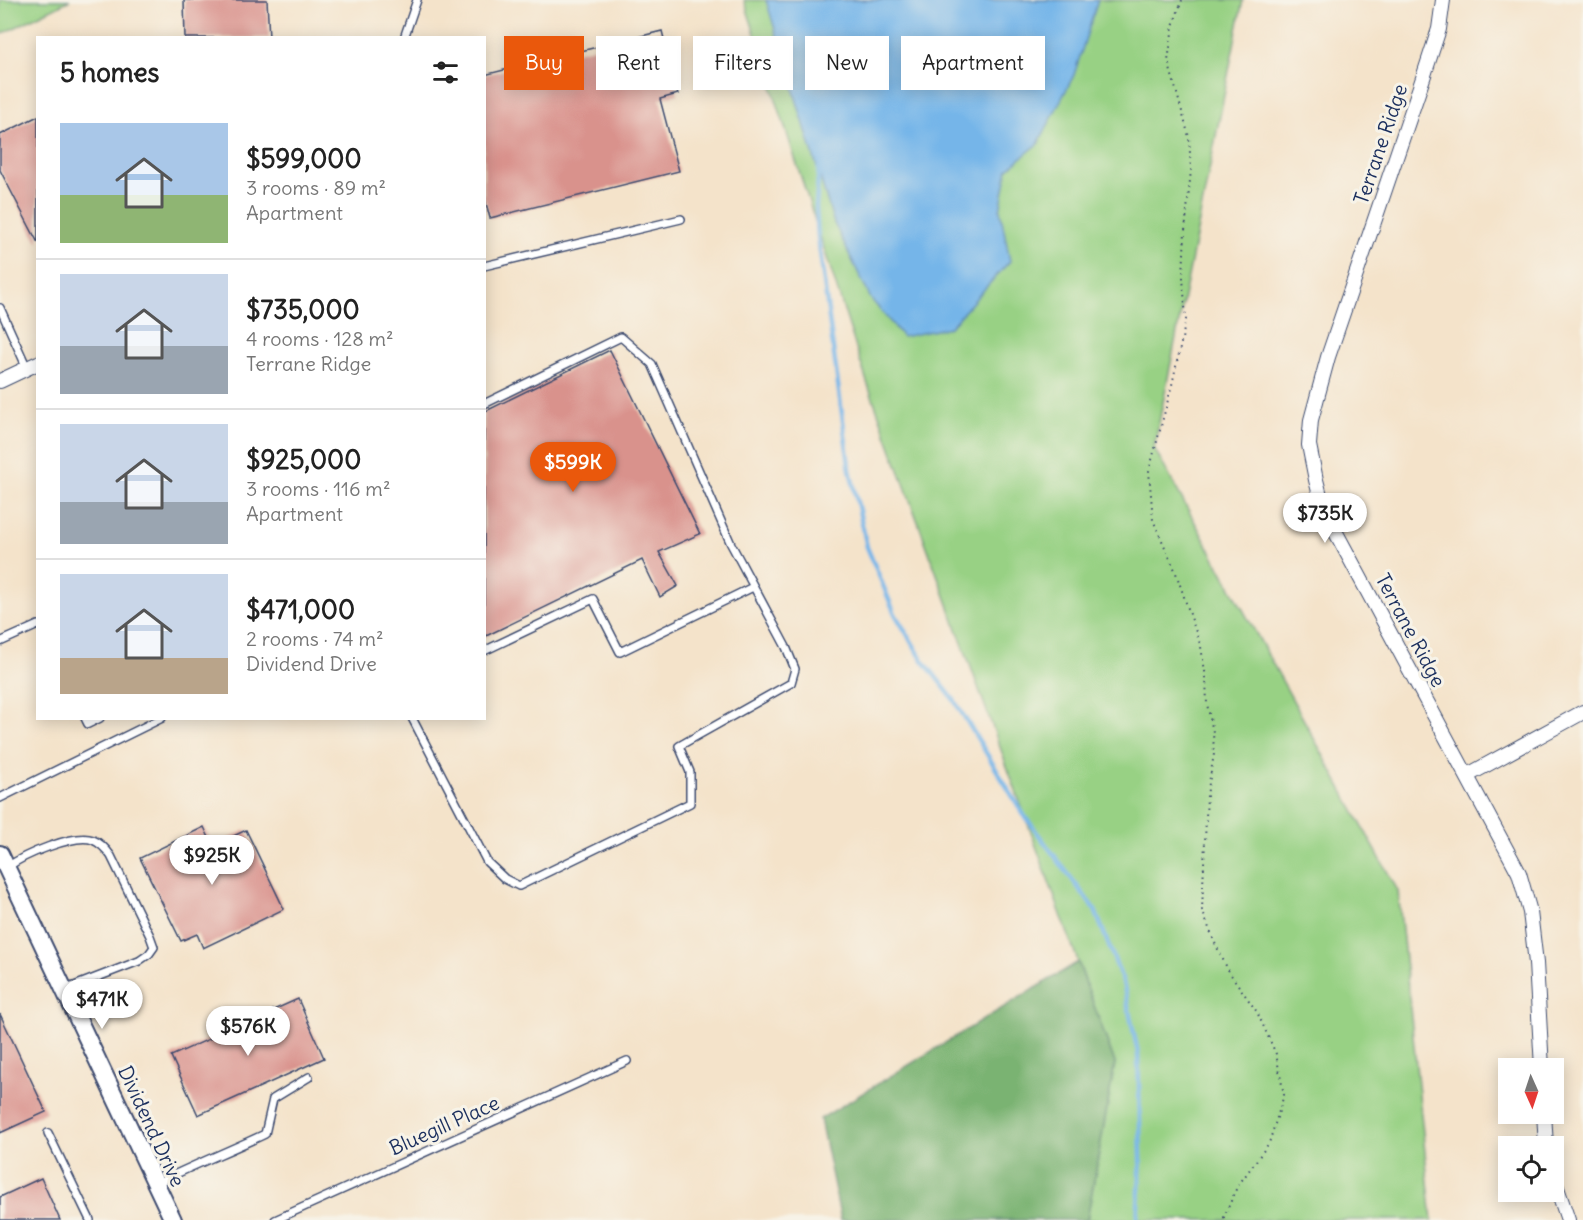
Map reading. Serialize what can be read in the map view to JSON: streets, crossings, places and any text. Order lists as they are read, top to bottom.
{
  "streets": {
    "street": ["Terrane Ridge", "Dividend Drive"],
    "lane": ["Bluegill Place"]
  },
  "north": "bottom",
  "page": {
    "chip": [
      "Buy",
      "Rent",
      "Filters",
      "New",
      "Apartment"
    ],
    "heading": "5 homes",
    "list": [
      {
        "name": "$599,000",
        "note": "3 rooms · 89 m² · Apartment"
      },
      {
        "name": "$735,000",
        "note": "4 rooms · 128 m² · Terrane Ridge"
      },
      {
        "name": "$925,000",
        "note": "3 rooms · 116 m² · Apartment"
      },
      {
        "name": "$471,000",
        "note": "2 rooms · 74 m² · Dividend Drive"
      }
    ],
    "price": [
      "$599K",
      "$735K",
      "$925K",
      "$471K",
      "$576K"
    ]
  }
}
